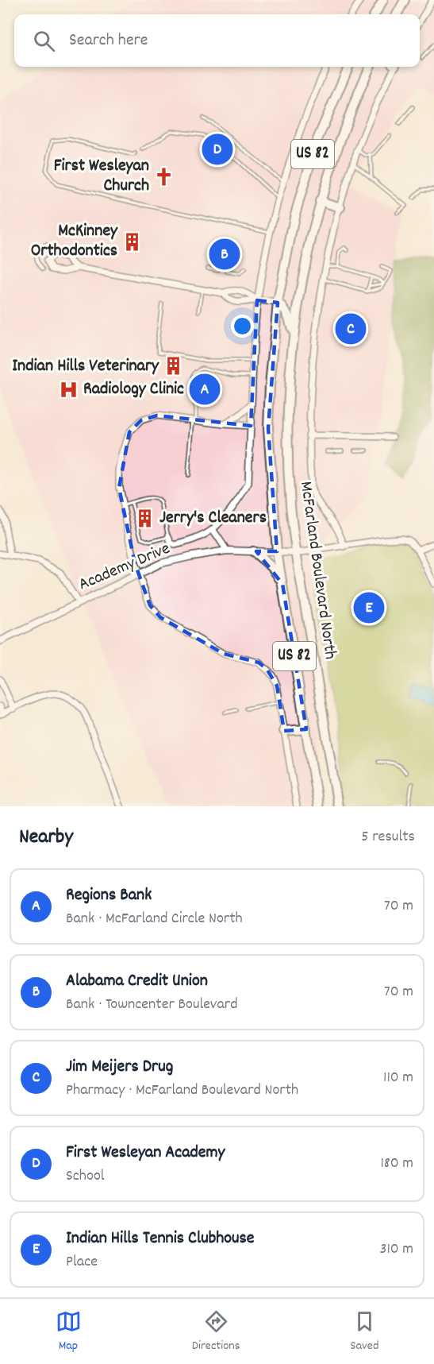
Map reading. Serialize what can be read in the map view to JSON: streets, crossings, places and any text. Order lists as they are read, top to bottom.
{
  "streets": {
    "highway": ["US 82", "McFarland Boulevard North"],
    "street": ["Academy Drive"]
  },
  "crossings": [
    ["Academy Drive", "McFarland Boulevard North"]
  ],
  "places": {
    "church": ["First Wesleyan Church"],
    "building": ["McKinney Orthodontics", "Indian Hills Veterinary", "Jerry's Cleaners"],
    "hospital": ["Radiology Clinic"]
  },
  "page": {
    "search": "Search here",
    "pins": [
      "D",
      "B",
      "C",
      "A",
      "E"
    ],
    "heading": ["Nearby", "5 results"],
    "list": [
      {
        "mark": "A",
        "name": "Regions Bank",
        "note": "Bank · McFarland Circle North",
        "value": "70 m"
      },
      {
        "mark": "B",
        "name": "Alabama Credit Union",
        "note": "Bank · Towncenter Boulevard",
        "value": "70 m"
      },
      {
        "mark": "C",
        "name": "Jim Meijers Drug",
        "note": "Pharmacy · McFarland Boulevard North",
        "value": "110 m"
      },
      {
        "mark": "D",
        "name": "First Wesleyan Academy",
        "note": "School",
        "value": "180 m"
      },
      {
        "mark": "E",
        "name": "Indian Hills Tennis Clubhouse",
        "note": "Place",
        "value": "310 m"
      }
    ],
    "nav": ["Map", "Directions", "Saved"]
  }
}
